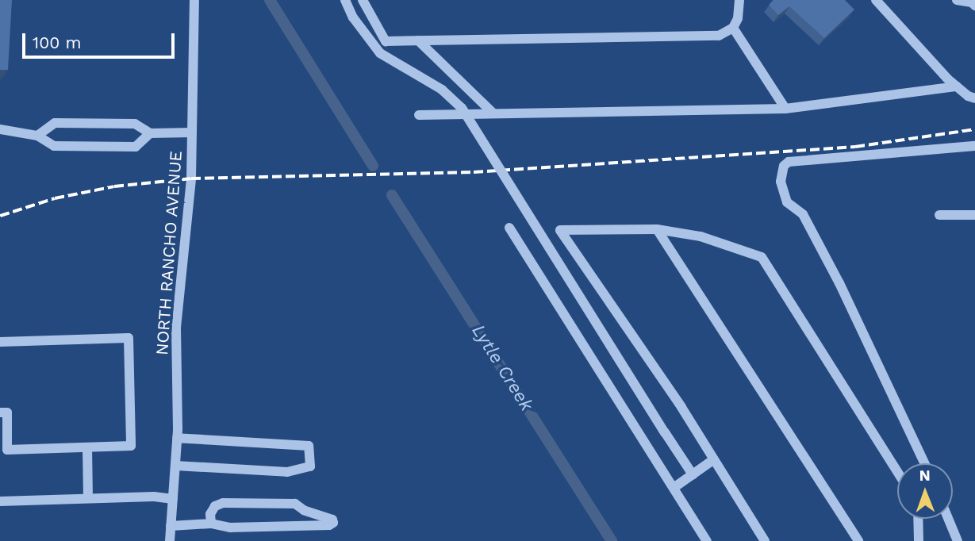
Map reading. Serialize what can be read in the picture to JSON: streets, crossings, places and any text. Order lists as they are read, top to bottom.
{
  "streets": {
    "street": ["NORTH RANCHO AVENUE"]
  },
  "water": ["Lytle Creek"],
  "scale_bar": "100 m",
  "north": "top"
}
